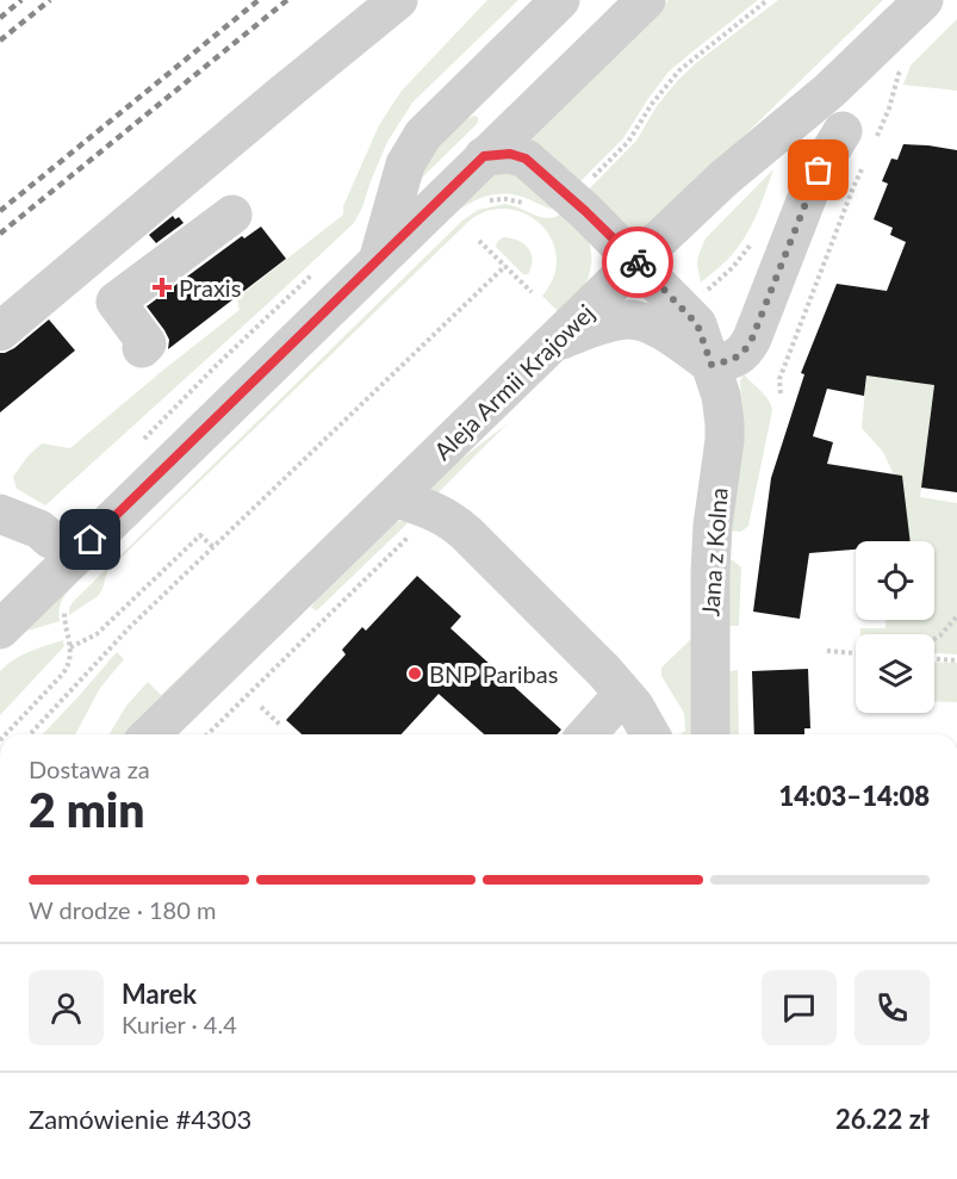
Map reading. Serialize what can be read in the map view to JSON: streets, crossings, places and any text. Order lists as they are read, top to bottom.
{
  "streets": {
    "street": ["Aleja Armii Krajowej", "Jana z Kolna"]
  },
  "crossings": [
    ["Aleja Armii Krajowej", "Jana z Kolna"]
  ],
  "places": {
    "health": ["Praxis"],
    "other": ["BNP Paribas"]
  },
  "page": {
    "heading": ["2 min", "Dostawa za", "14:03–14:08"],
    "panel": [
      "Marek",
      "Kurier · 4.4",
      "Zamówienie #4303",
      "26.22 zł"
    ],
    "bar": "W drodze · 180 m"
  }
}
